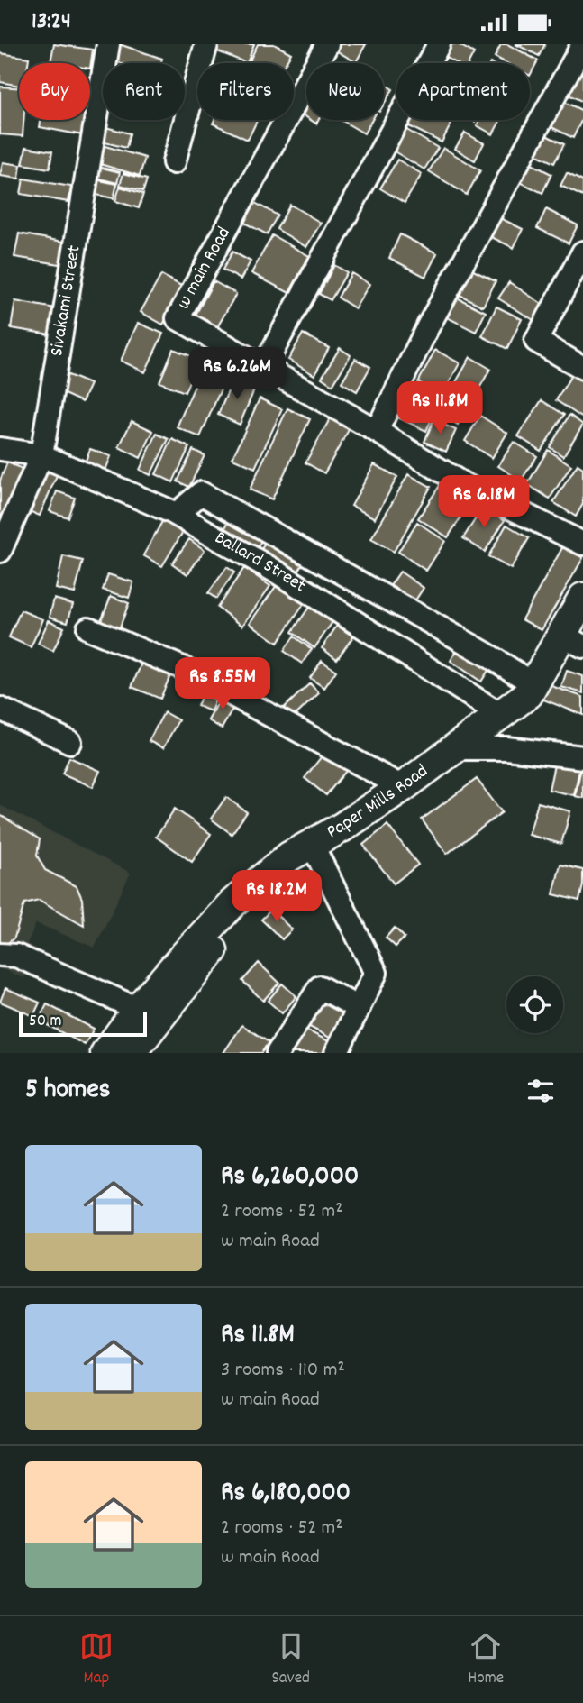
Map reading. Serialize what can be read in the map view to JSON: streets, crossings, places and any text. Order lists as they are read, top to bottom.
{
  "streets": {
    "main road": ["Paper Mills Road"],
    "street": ["w main Road", "Sivakami Street", "Ballard Street"]
  },
  "crossings": [
    ["Sivakami Street", "Ballard Street"],
    ["Ballard Street", "Paper Mills Road"]
  ],
  "scale_bar": "50 m",
  "page": {
    "status": "13:24",
    "chip": [
      "Buy",
      "Rent",
      "Filters",
      "New",
      "Apartment"
    ],
    "price": [
      "Rs 6.26M",
      "Rs 11.8M",
      "Rs 6.18M",
      "Rs 8.55M",
      "Rs 18.2M"
    ],
    "scale": "50 m",
    "heading": "5 homes",
    "list": [
      {
        "name": "Rs 6,260,000",
        "note": "2 rooms · 52 m² · w main Road"
      },
      {
        "name": "Rs 11.8M",
        "note": "3 rooms · 110 m² · w main Road"
      },
      {
        "name": "Rs 6,180,000",
        "note": "2 rooms · 52 m² · w main Road"
      }
    ],
    "tabs": ["Map", "Saved", "Home"]
  }
}
